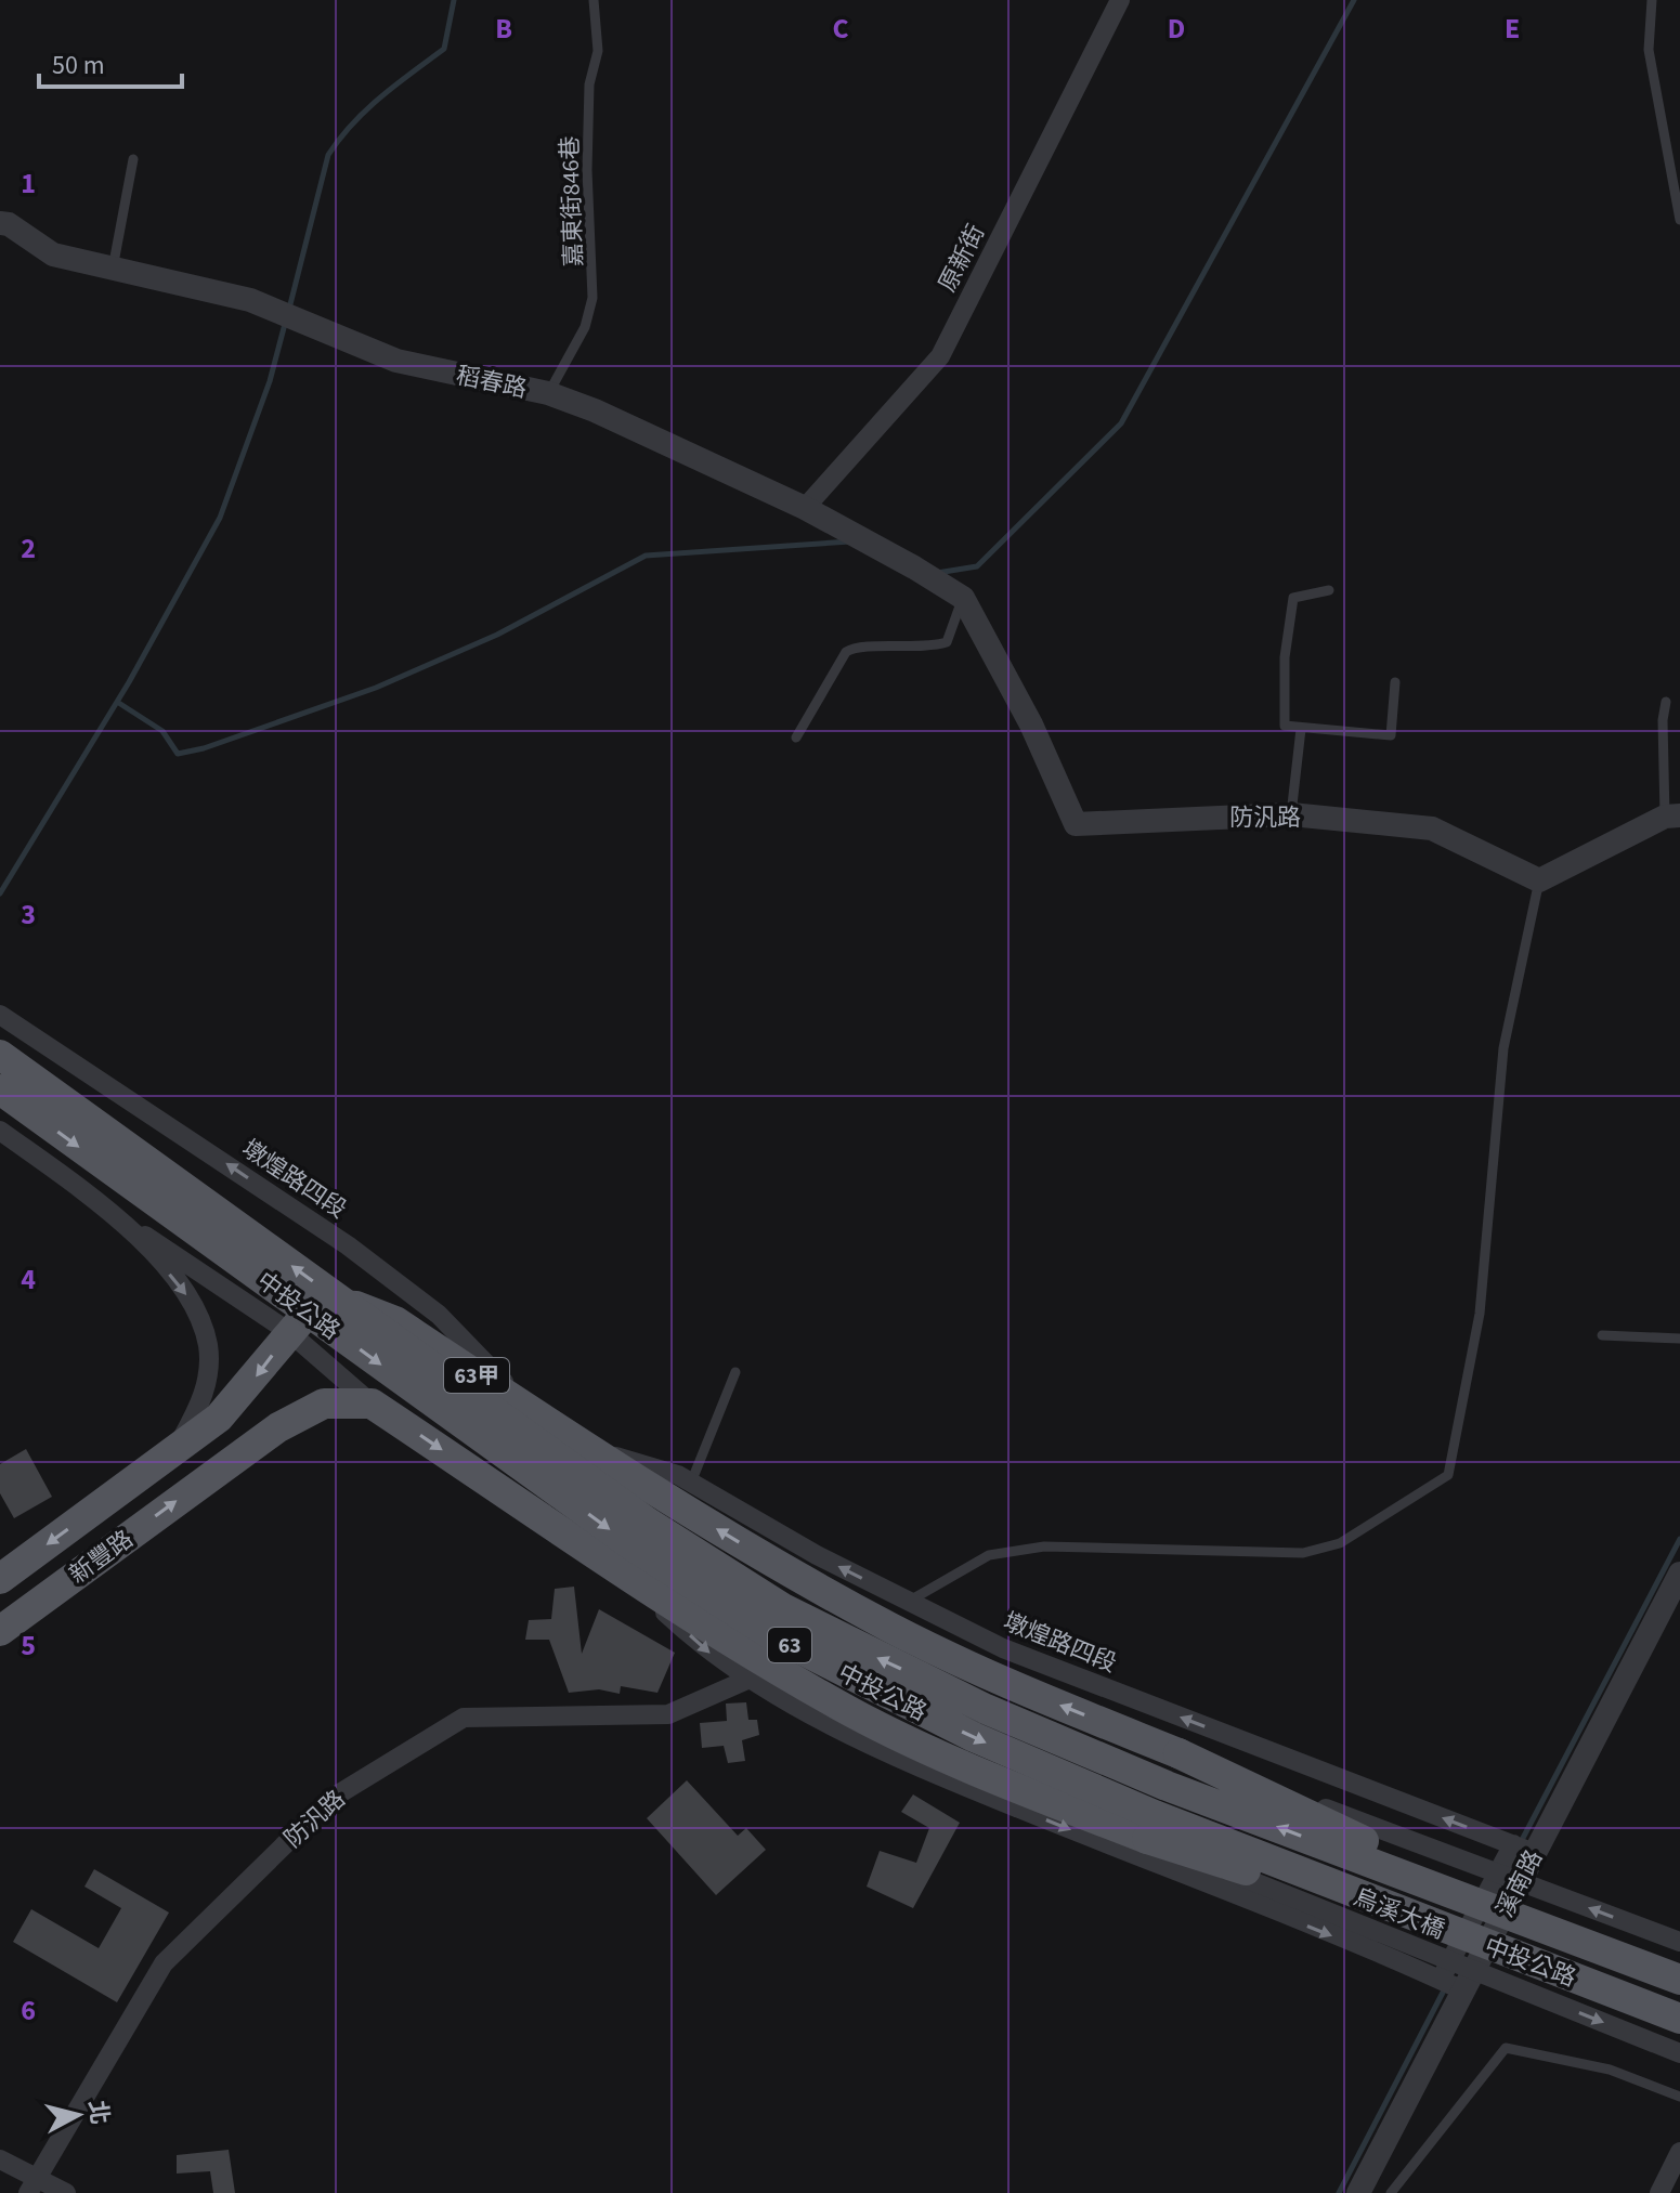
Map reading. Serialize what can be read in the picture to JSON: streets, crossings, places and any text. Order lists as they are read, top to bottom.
{
  "streets": {
    "main road": [
      "中投公路",
      "63甲",
      "新豐路",
      "63"
    ],
    "street": [
      "原新街",
      "稻春路",
      "防汎路",
      "墩煌路四段",
      "溪南路",
      "烏溪大橋"
    ],
    "lane": ["嘉東街846巷"]
  },
  "crossings": [
    ["嘉東街846巷", "稻春路"],
    ["原新街", "稻春路"],
    ["稻春路", "防汎路"],
    ["墩煌路四段", "63甲"],
    ["墩煌路四段", "溪南路"],
    ["63甲", "新豐路"]
  ],
  "scale_bar": "50 m",
  "north": "right",
  "grid": {
    "columns": [
      "B",
      "C",
      "D",
      "E"
    ],
    "rows": [
      "1",
      "2",
      "3",
      "4",
      "5",
      "6"
    ]
  }
}
